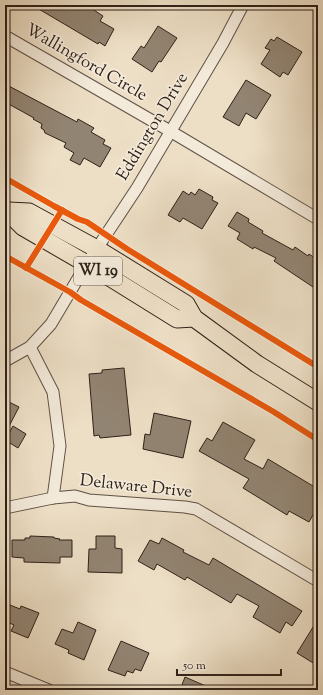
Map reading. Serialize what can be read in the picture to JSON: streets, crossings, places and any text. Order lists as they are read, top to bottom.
{
  "streets": {
    "main road": ["WI 19"],
    "street": ["Wallingford Circle", "Eddington Drive", "Delaware Drive"]
  },
  "crossings": [
    ["Wallingford Circle", "Eddington Drive"],
    ["Eddington Drive", "WI 19"]
  ],
  "scale_bar": "50 m"
}
